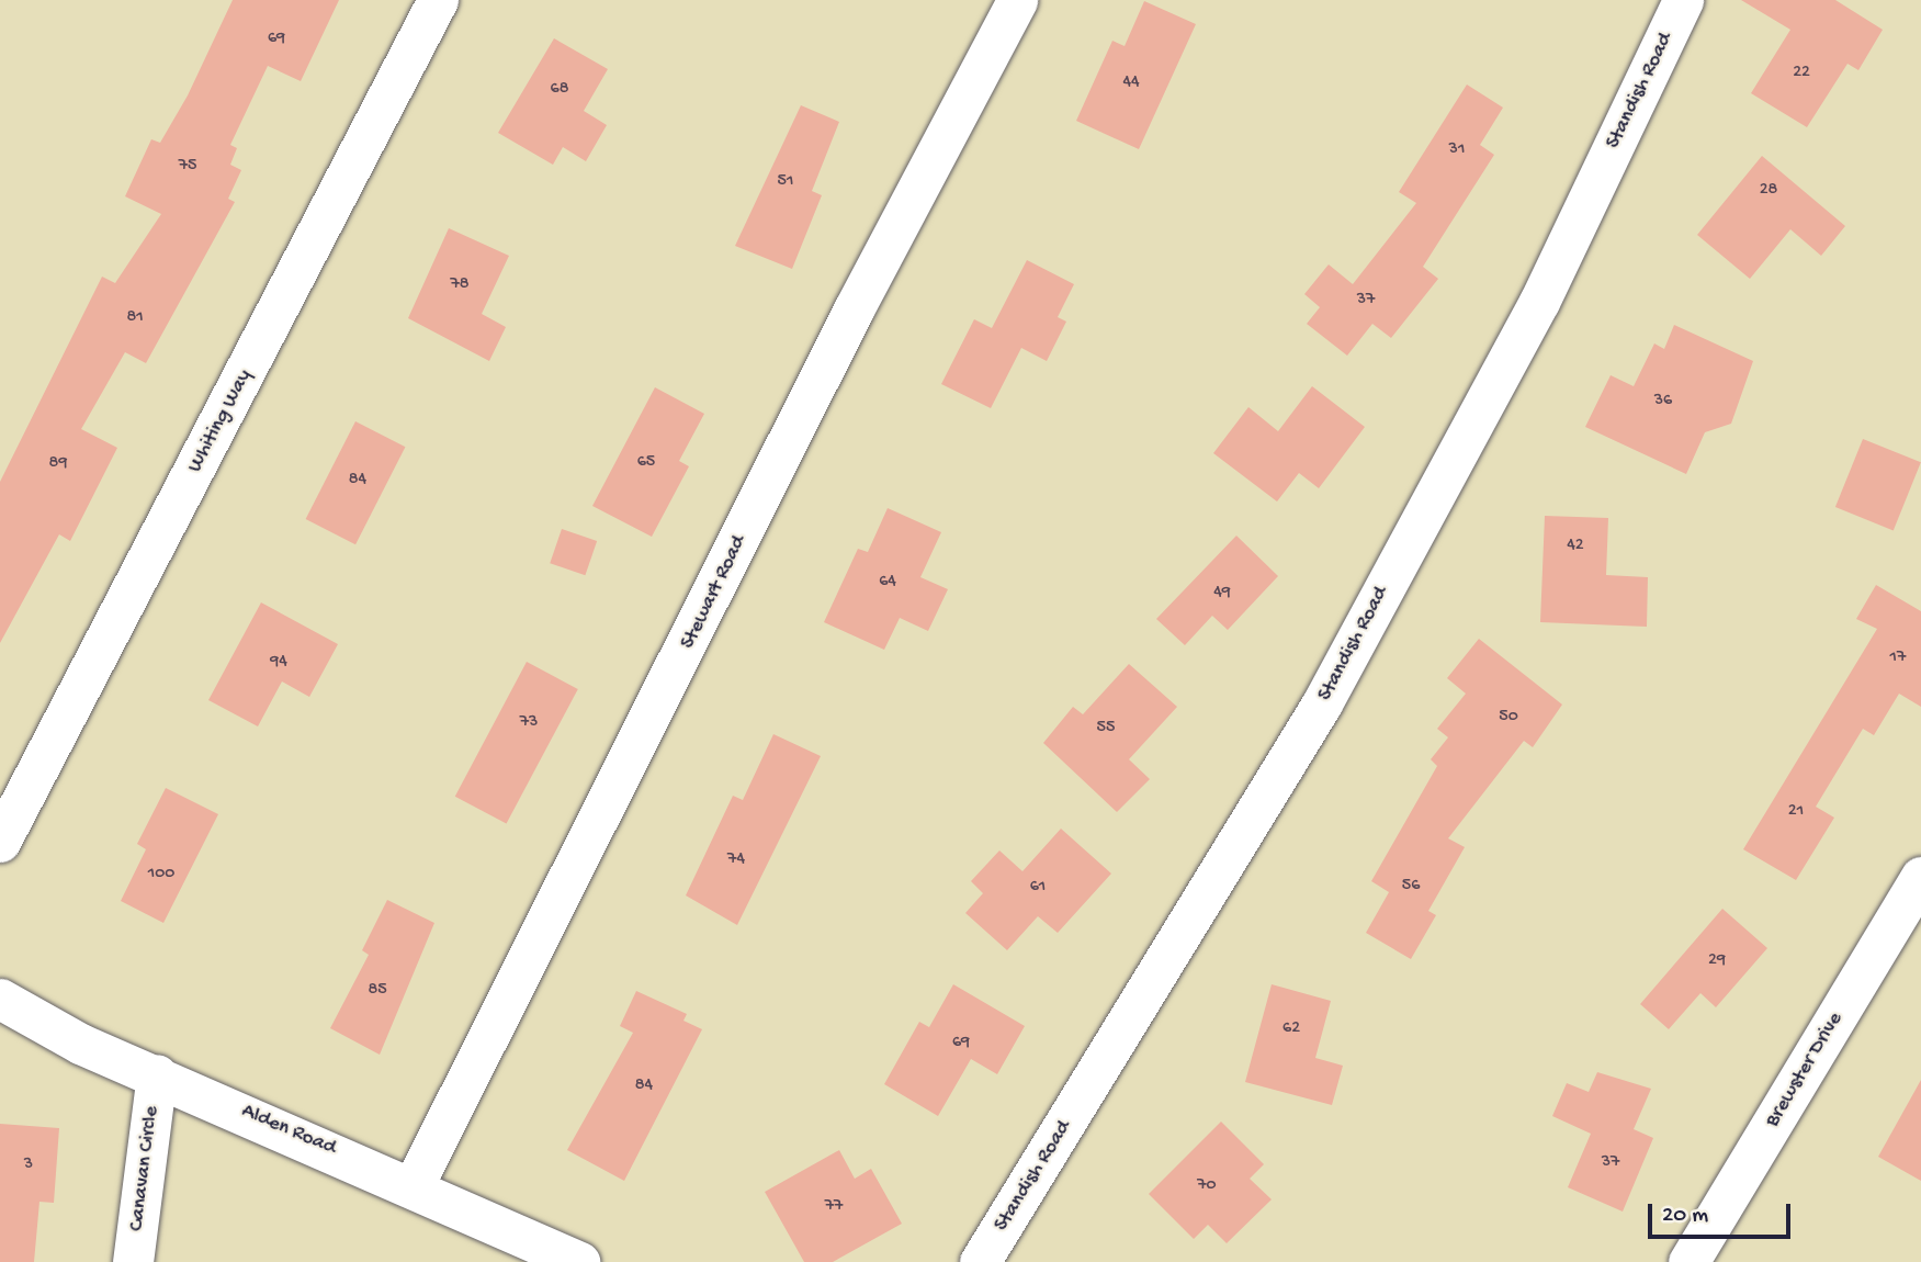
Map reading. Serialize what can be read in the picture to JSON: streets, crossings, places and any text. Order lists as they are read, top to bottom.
{
  "streets": {
    "street": [
      "Standish Road",
      "Whiting Way",
      "Stewart Road",
      "Brewster Drive",
      "Alden Road",
      "Canavan Circle"
    ]
  },
  "crossings": [
    ["Stewart Road", "Alden Road"],
    ["Alden Road", "Canavan Circle"]
  ],
  "house_numbers": [
    "69",
    "22",
    "44",
    "68",
    "31",
    "75",
    "51",
    "28",
    "78",
    "37",
    "81",
    "36",
    "65",
    "89",
    "84",
    "42",
    "64",
    "49",
    "17",
    "94",
    "50",
    "73",
    "55",
    "21",
    "74",
    "100",
    "56",
    "61",
    "29",
    "85",
    "62",
    "69",
    "84",
    "37",
    "3",
    "70",
    "77"
  ],
  "scale_bar": "20 m"
}
